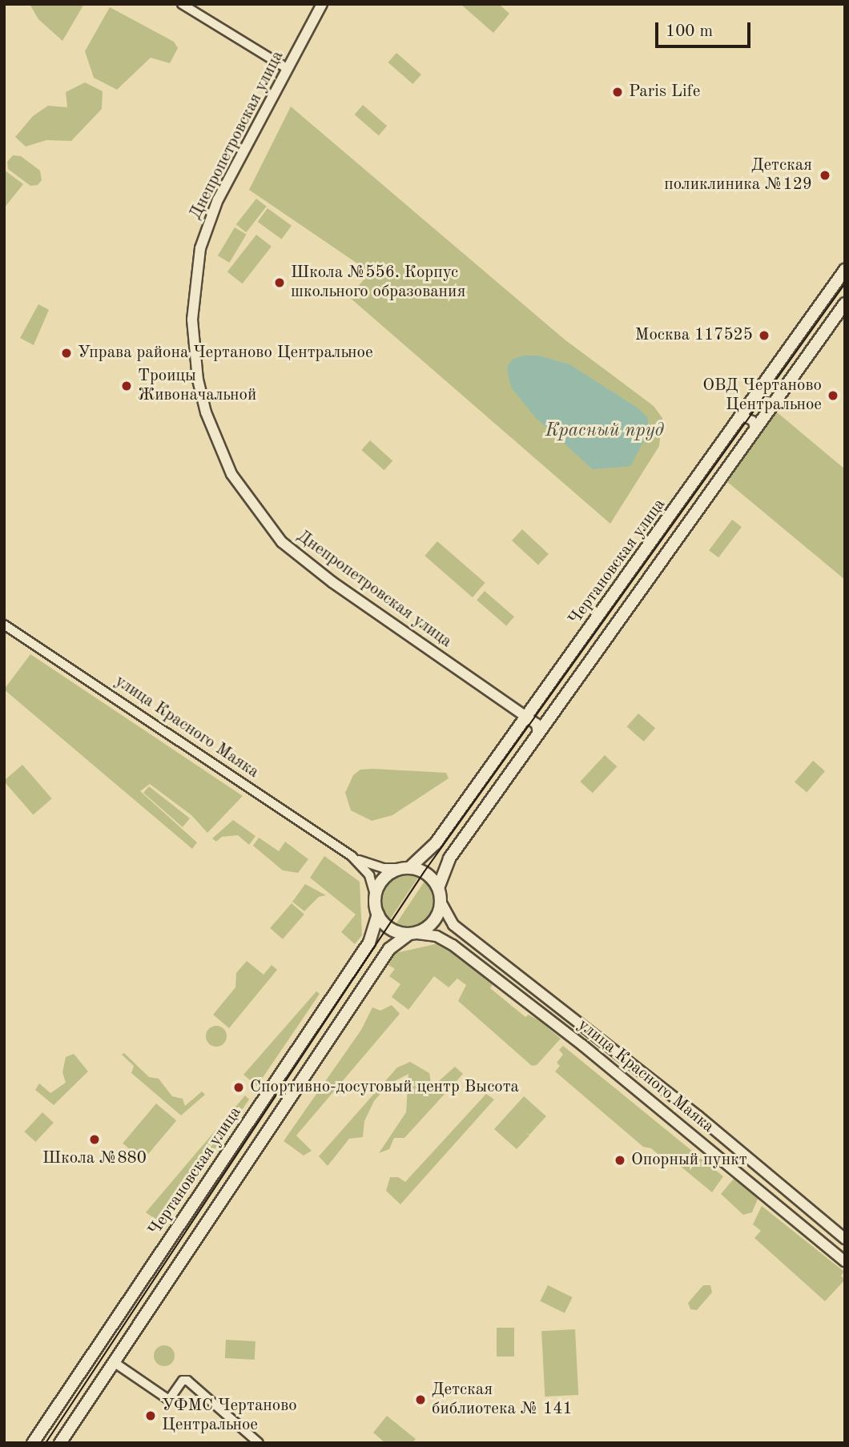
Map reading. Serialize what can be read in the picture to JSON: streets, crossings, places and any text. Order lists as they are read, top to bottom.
{
  "streets": {
    "main road": ["Чертановская улица"],
    "street": ["Днепропетровская улица", "улица Красного Маяка"]
  },
  "crossings": [
    ["Днепропетровская улица", "Чертановская улица"],
    ["Чертановская улица", "улица Красного Маяка"]
  ],
  "water": ["Красный пруд"],
  "places": [
    "Paris Life",
    "Детская поликлиника №129",
    "Школа №556. Корпус школьного образования",
    "Москва 117525",
    "Управа района Чертаново Центральное",
    "Троицы Живоначальной",
    "ОВД Чертаново Центральное",
    "Спортивно-досуговый центр Высота",
    "Школа №880",
    "Опорный пункт",
    "Детская библиотека № 141",
    "УФМС Чертаново Центральное"
  ],
  "scale_bar": "100 m"
}
